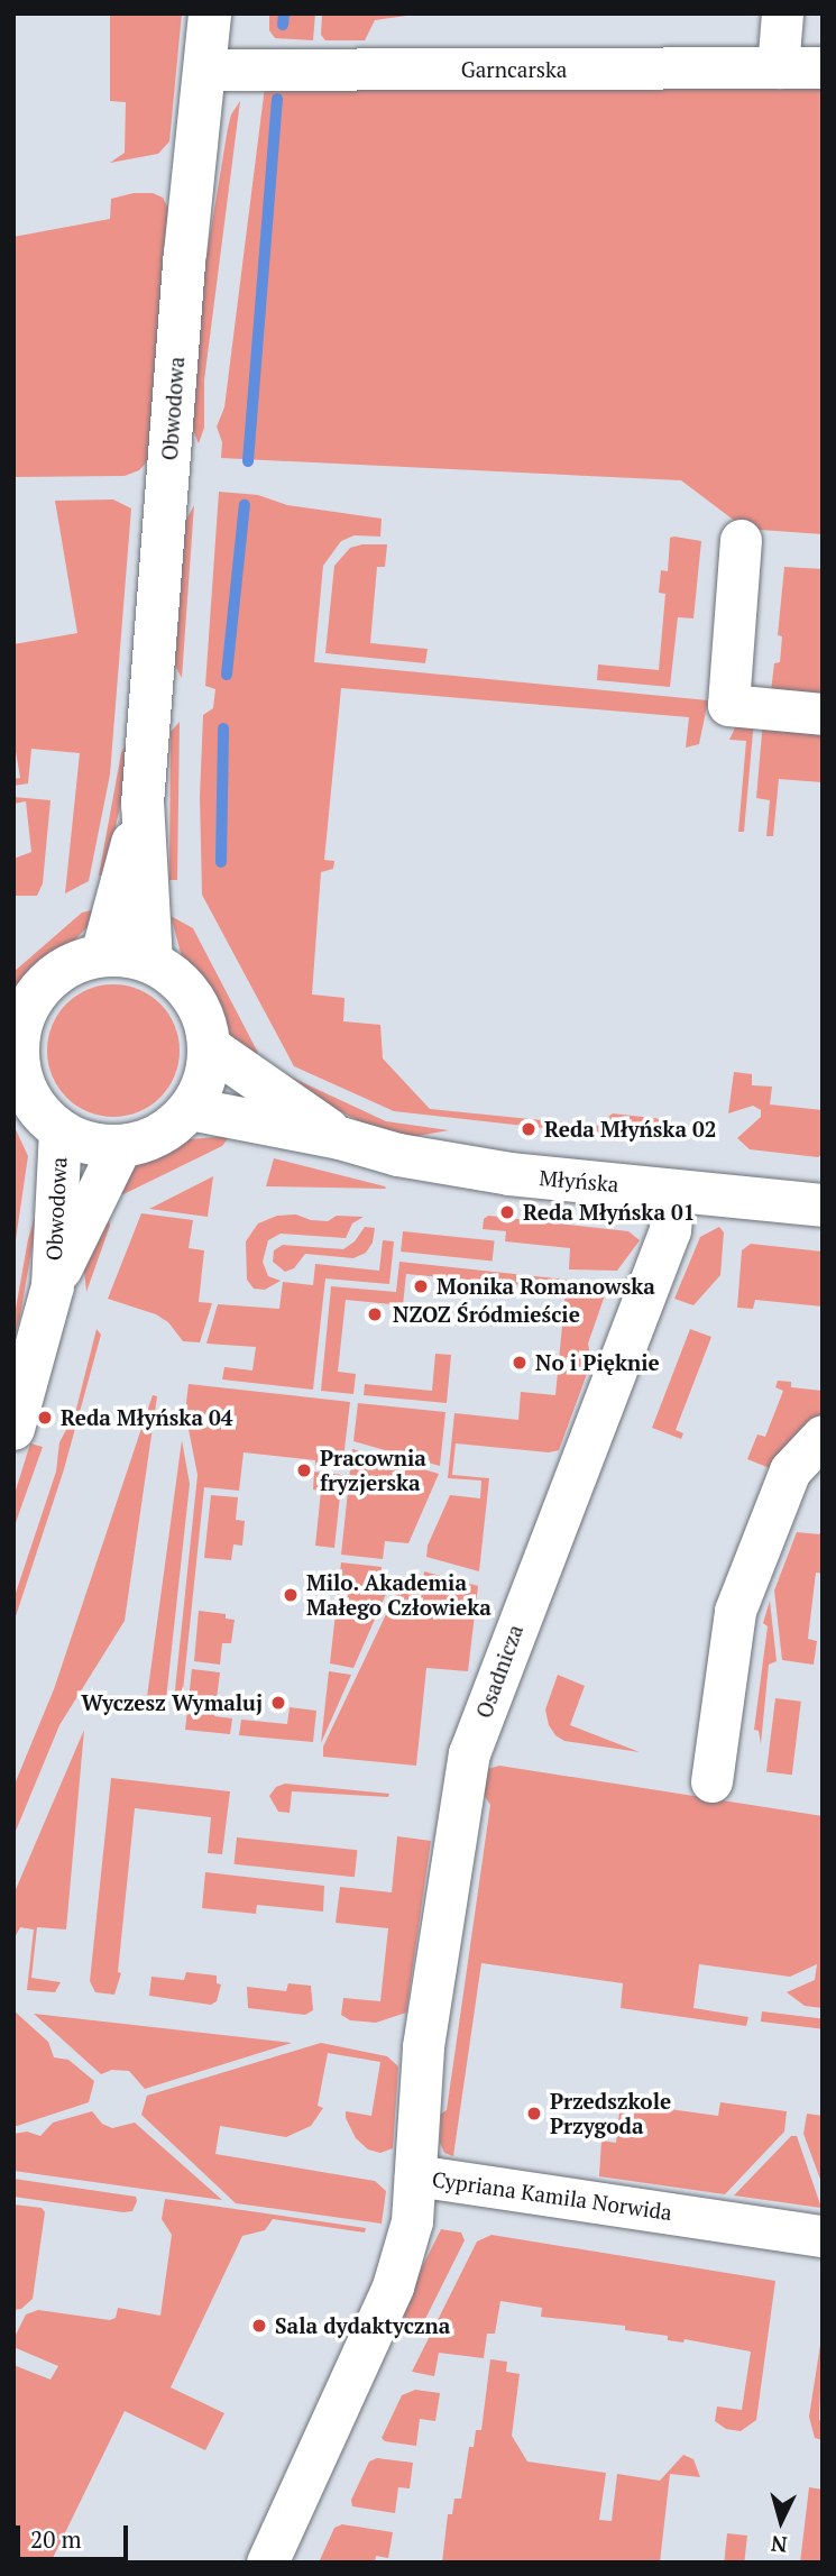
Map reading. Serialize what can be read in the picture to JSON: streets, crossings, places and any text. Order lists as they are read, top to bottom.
{
  "streets": {
    "main road": ["Obwodowa", "Młyńska"],
    "street": ["Garncarska", "Osadnicza", "Cypriana Kamila Norwida"]
  },
  "crossings": [
    ["Garncarska", "Obwodowa"],
    ["Obwodowa", "Młyńska"],
    ["Młyńska", "Osadnicza"],
    ["Osadnicza", "Cypriana Kamila Norwida"]
  ],
  "places": [
    "Reda Młyńska 02",
    "Reda Młyńska 01",
    "Monika Romanowska",
    "NZOZ Śródmieście",
    "No i Pięknie",
    "Reda Młyńska 04",
    "Pracownia fryzjerska",
    "Milo. Akademia Małego Człowieka",
    "Wyczesz Wymaluj",
    "Przedszkole Przygoda",
    "Sala dydaktyczna"
  ],
  "scale_bar": "20 m",
  "north": "bottom"
}
